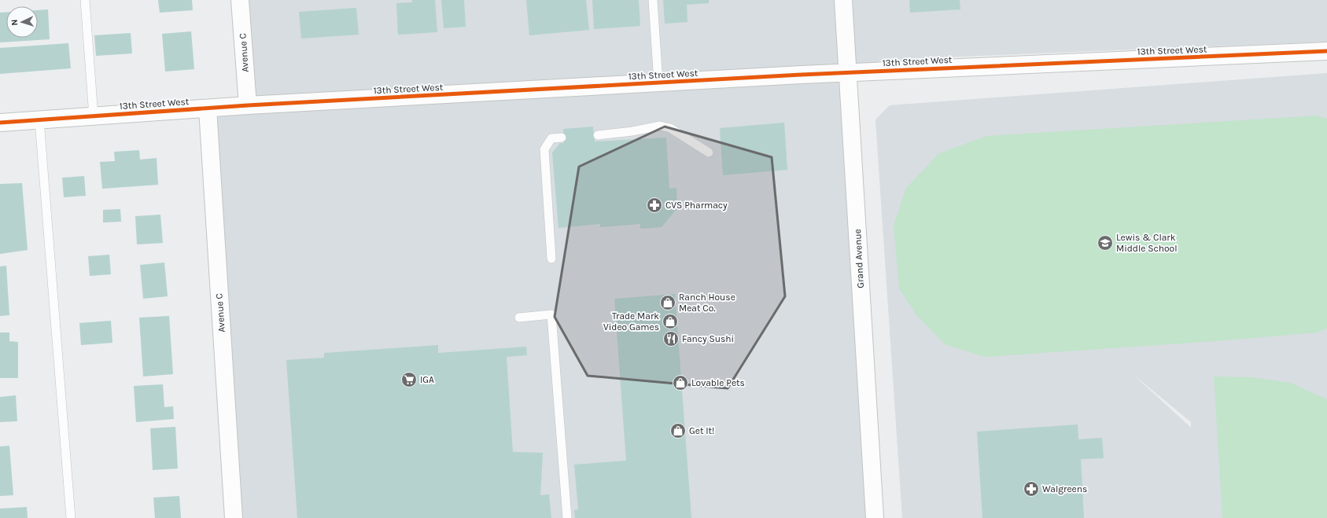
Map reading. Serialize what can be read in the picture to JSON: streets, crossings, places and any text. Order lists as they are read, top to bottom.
{
  "streets": {
    "street": ["13th Street West", "Avenue C", "Grand Avenue"]
  },
  "crossings": [
    ["13th Street West", "Avenue C"],
    ["13th Street West", "Grand Avenue"]
  ],
  "places": {
    "pharmacy": ["CVS Pharmacy", "Walgreens"],
    "school or university": ["Lewis & Clark Middle School"],
    "shop": [
      "Ranch House Meat Co.",
      "Trade Mark Video Games",
      "Lovable Pets",
      "Get It!"
    ],
    "restaurant": ["Fancy Sushi"],
    "supermarket": ["IGA"]
  },
  "north": "left"
}
